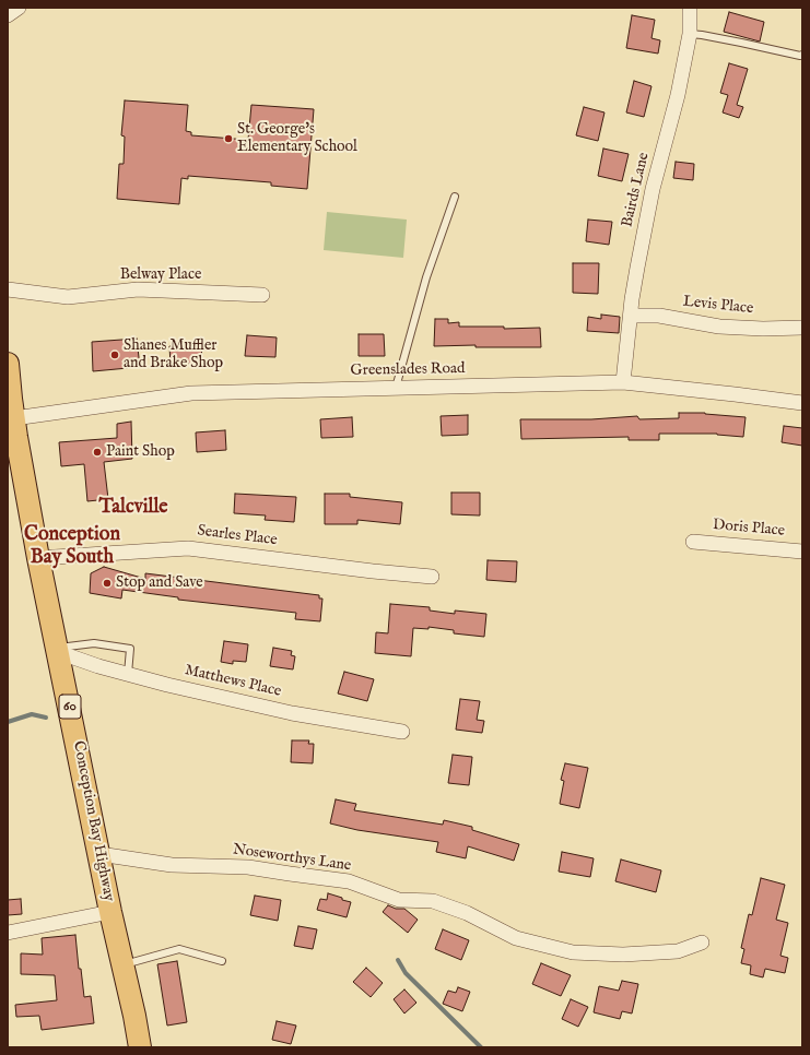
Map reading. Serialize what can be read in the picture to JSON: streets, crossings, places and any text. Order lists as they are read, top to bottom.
{
  "streets": {
    "main road": ["60", "Conception Bay Highway"],
    "street": [
      "Bairds Lane",
      "Belway Place",
      "Levis Place",
      "Greenslades Road",
      "Doris Place",
      "Searles Place",
      "Matthews Place",
      "Noseworthys Lane"
    ]
  },
  "crossings": [
    ["Bairds Lane", "Levis Place"],
    ["Bairds Lane", "Greenslades Road"],
    ["Greenslades Road", "Conception Bay Highway"],
    ["Searles Place", "Conception Bay Highway"],
    ["Matthews Place", "Conception Bay Highway"],
    ["Conception Bay Highway", "Noseworthys Lane"]
  ],
  "districts": ["Talcville", "Conception Bay South"],
  "places": [
    "St. George's Elementary School",
    "Shanes Muffler and Brake Shop",
    "Paint Shop",
    "Stop and Save"
  ]
}
